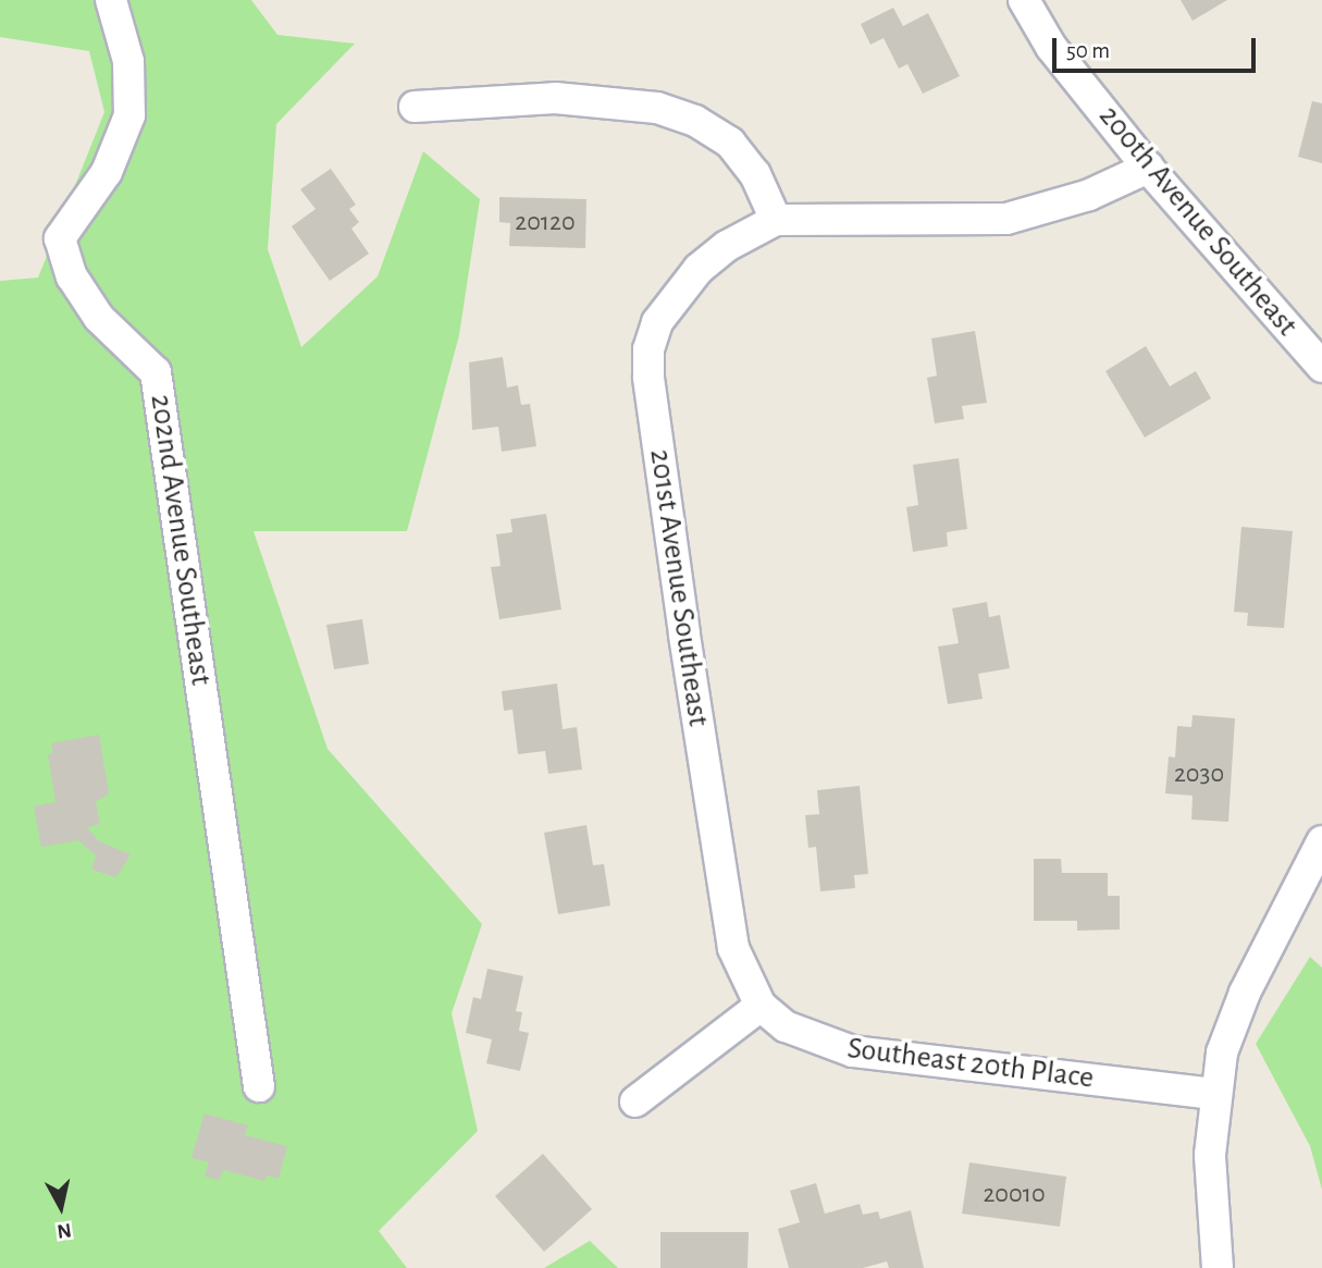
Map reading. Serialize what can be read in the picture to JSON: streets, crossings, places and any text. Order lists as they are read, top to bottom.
{
  "streets": {
    "street": [
      "200th Avenue Southeast",
      "202nd Avenue Southeast",
      "201st Avenue Southeast",
      "Southeast 20th Place"
    ]
  },
  "crossings": [
    ["201st Avenue Southeast", "Southeast 20th Place"]
  ],
  "house_numbers": ["20120", "2030", "20010"],
  "scale_bar": "50 m",
  "north": "bottom"
}
